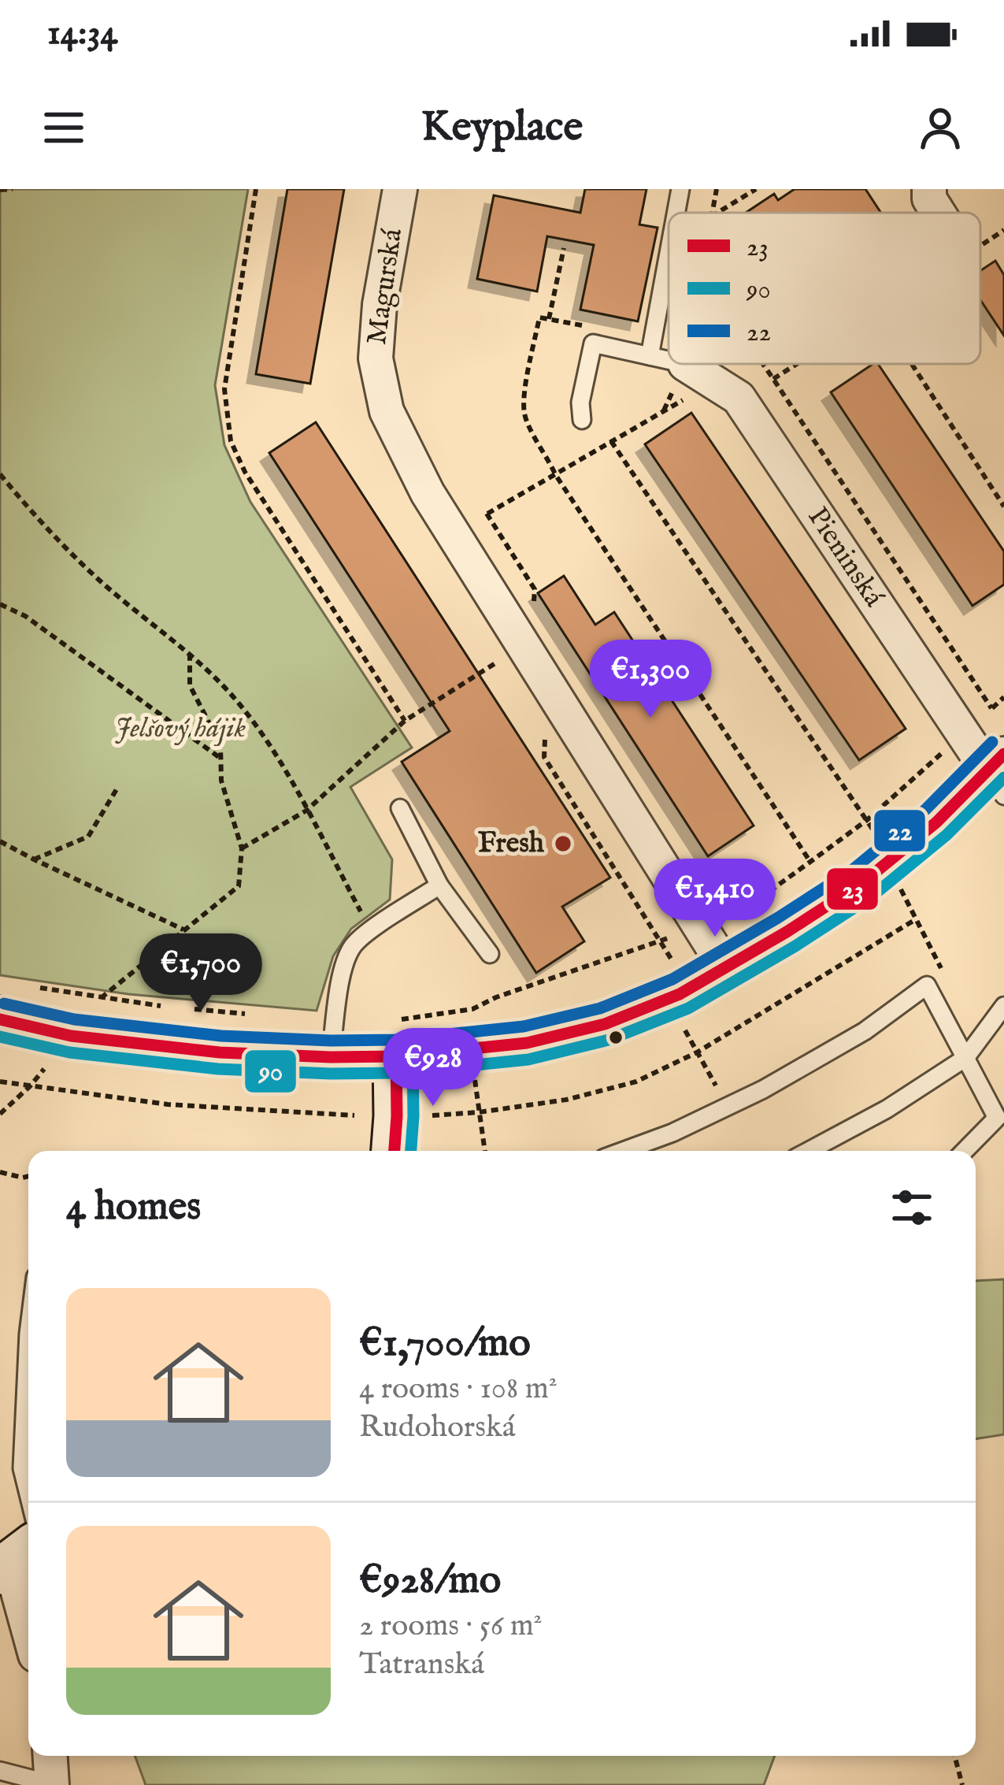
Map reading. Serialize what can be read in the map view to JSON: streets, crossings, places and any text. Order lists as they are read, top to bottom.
{
  "streets": {
    "street": ["Magurská", "Pieninská"]
  },
  "crossings": [
    ["Magurská", "Pieninská"]
  ],
  "parks": ["Jelšový hájik"],
  "places": ["Fresh"],
  "lines": ["transit line 22", "transit line 23", "transit line 90"],
  "legend": ["23", "90", "22"],
  "page": {
    "status": "14:34",
    "header": "Keyplace",
    "price": [
      "€1,300",
      "€1,410",
      "€1,700",
      "€928"
    ],
    "heading": "4 homes",
    "list": [
      {
        "name": "€1,700/mo",
        "note": "4 rooms · 108 m² · Rudohorská"
      },
      {
        "name": "€928/mo",
        "note": "2 rooms · 56 m² · Tatranská"
      }
    ]
  }
}
